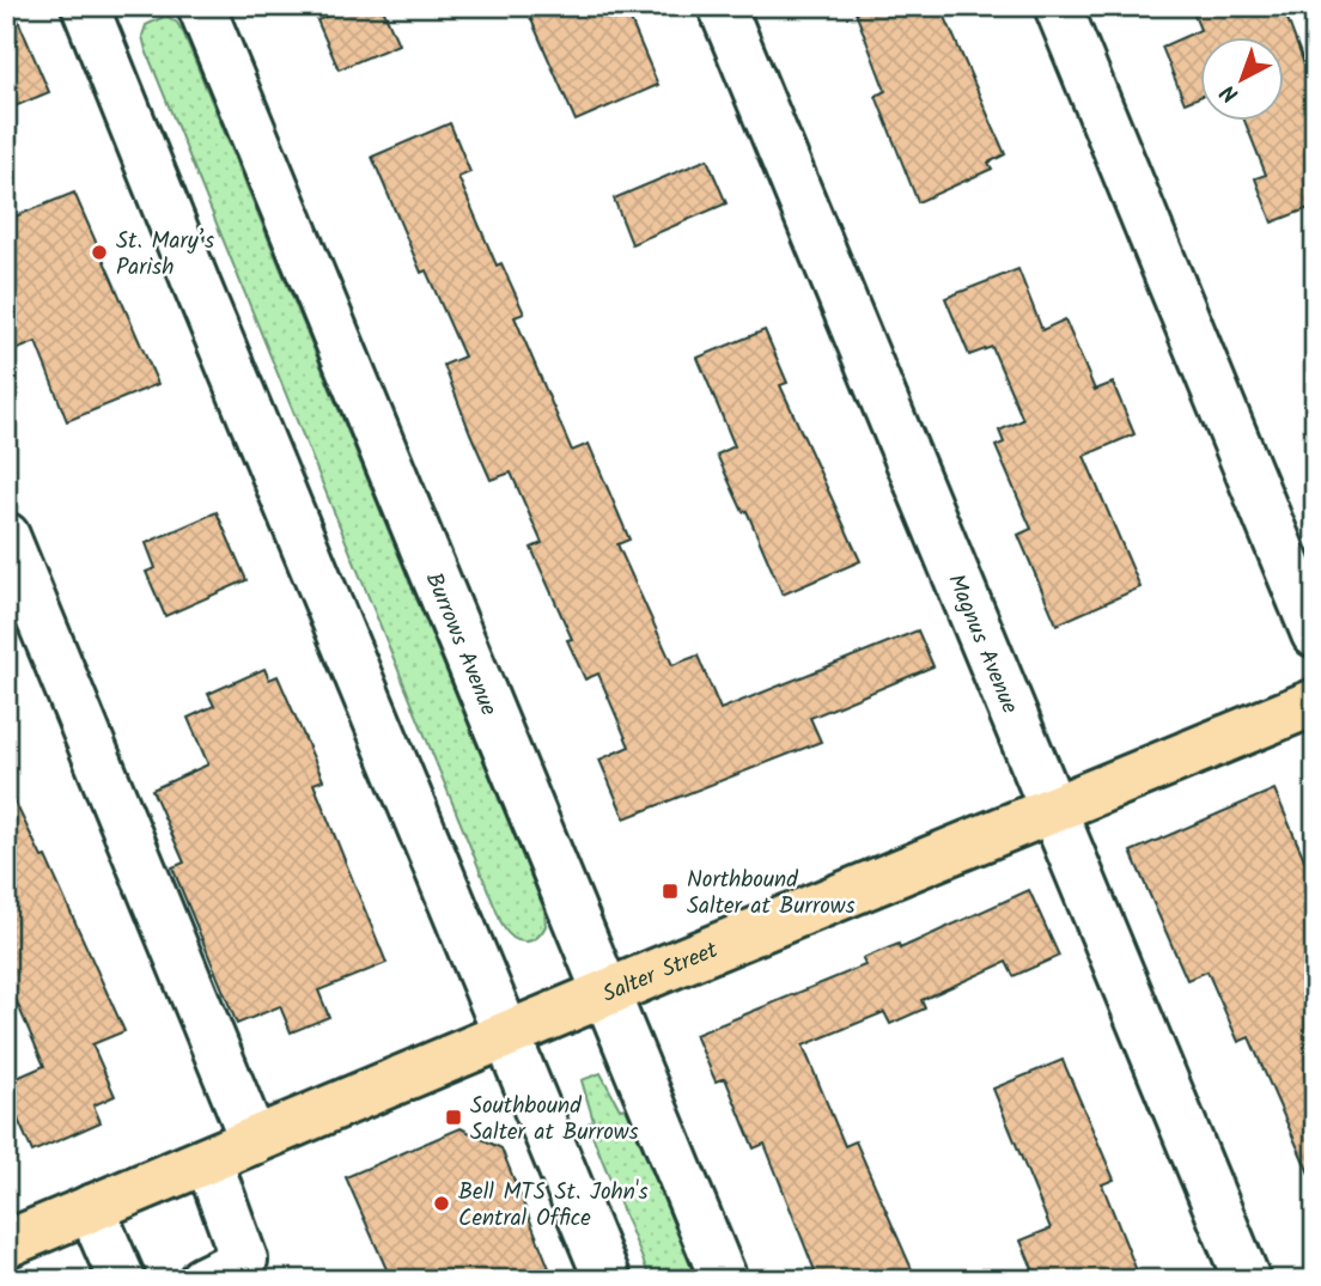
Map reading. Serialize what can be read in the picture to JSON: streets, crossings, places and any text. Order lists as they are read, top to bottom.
{
  "streets": {
    "main road": ["Salter Street"],
    "street": ["Burrows Avenue", "Magnus Avenue"]
  },
  "crossings": [
    ["Burrows Avenue", "Salter Street"],
    ["Magnus Avenue", "Salter Street"]
  ],
  "places": {
    "other": ["St. Mary’s Parish", "Bell MTS St. John's Central Office"],
    "transit": ["Northbound Salter at Burrows", "Southbound Salter at Burrows"]
  },
  "north": "bottom left"
}
